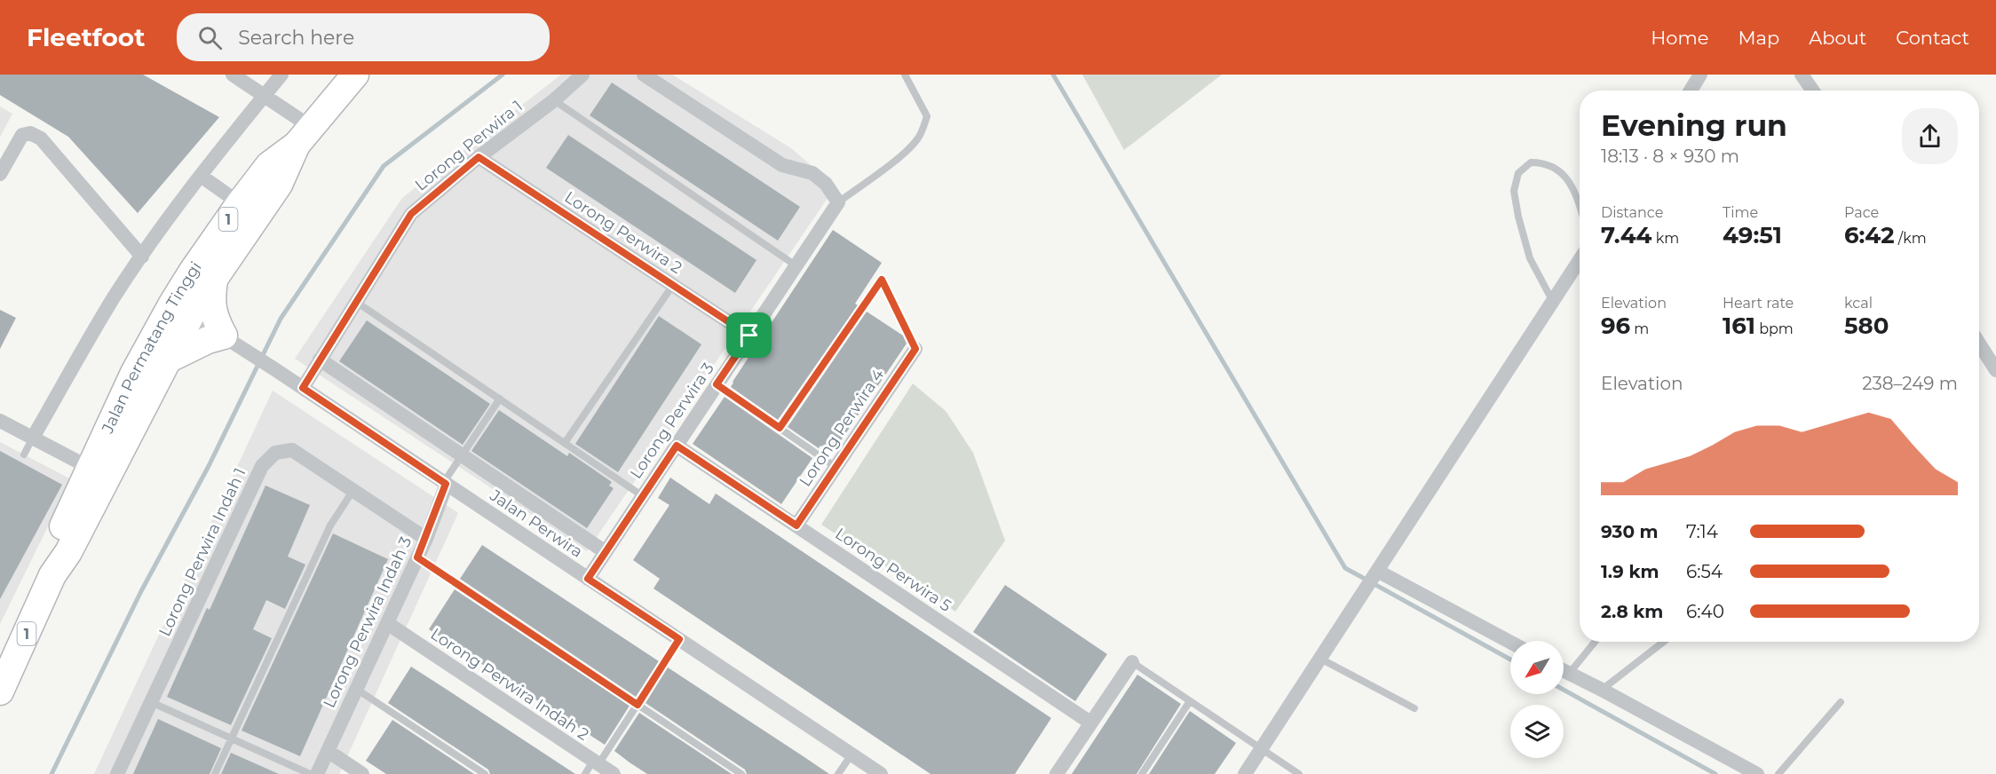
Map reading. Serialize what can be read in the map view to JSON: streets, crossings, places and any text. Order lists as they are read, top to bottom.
{
  "streets": {
    "highway": ["1", "Jalan Permatang Tinggi"],
    "street": [
      "Lorong Perwira 1",
      "Lorong Perwira 2",
      "Lorong Perwira 3",
      "Lorong Perwira 4",
      "Jalan Perwira",
      "Lorong Perwira Indah 1",
      "Lorong Perwira 5",
      "Lorong Perwira Indah 3",
      "Lorong Perwira Indah 2"
    ]
  },
  "crossings": [
    ["Lorong Perwira 1", "Lorong Perwira 2"],
    ["Lorong Perwira 1", "Jalan Perwira"],
    ["Lorong Perwira 2", "Lorong Perwira 3"],
    ["Jalan Permatang Tinggi", "Jalan Perwira"],
    ["Lorong Perwira 3", "Jalan Perwira"],
    ["Lorong Perwira 3", "Lorong Perwira 5"],
    ["Lorong Perwira 4", "Lorong Perwira 5"],
    ["Jalan Perwira", "Lorong Perwira Indah 3"],
    ["Lorong Perwira Indah 1", "Lorong Perwira Indah 3"],
    ["Lorong Perwira Indah 3", "Lorong Perwira Indah 2"]
  ],
  "north": "bottom left",
  "page": {
    "header": "Fleetfoot",
    "search": "Search here",
    "nav": [
      "Home",
      "Map",
      "About",
      "Contact"
    ],
    "heading": ["Evening run", "18:13 · 8 × 930 m"],
    "stats": [
      ["Distance", "7.44 km"],
      ["Time", "49:51"],
      ["Pace", "6:42 /km"],
      ["Elevation", "96 m"],
      ["Heart rate", "161 bpm"],
      ["kcal", "580"]
    ],
    "chart": ["Elevation", "238–249 m"],
    "list": [
      {
        "name": "930 m",
        "note": "7:14"
      },
      {
        "name": "1.9 km",
        "note": "6:54"
      },
      {
        "name": "2.8 km",
        "note": "6:40"
      }
    ]
  }
}
